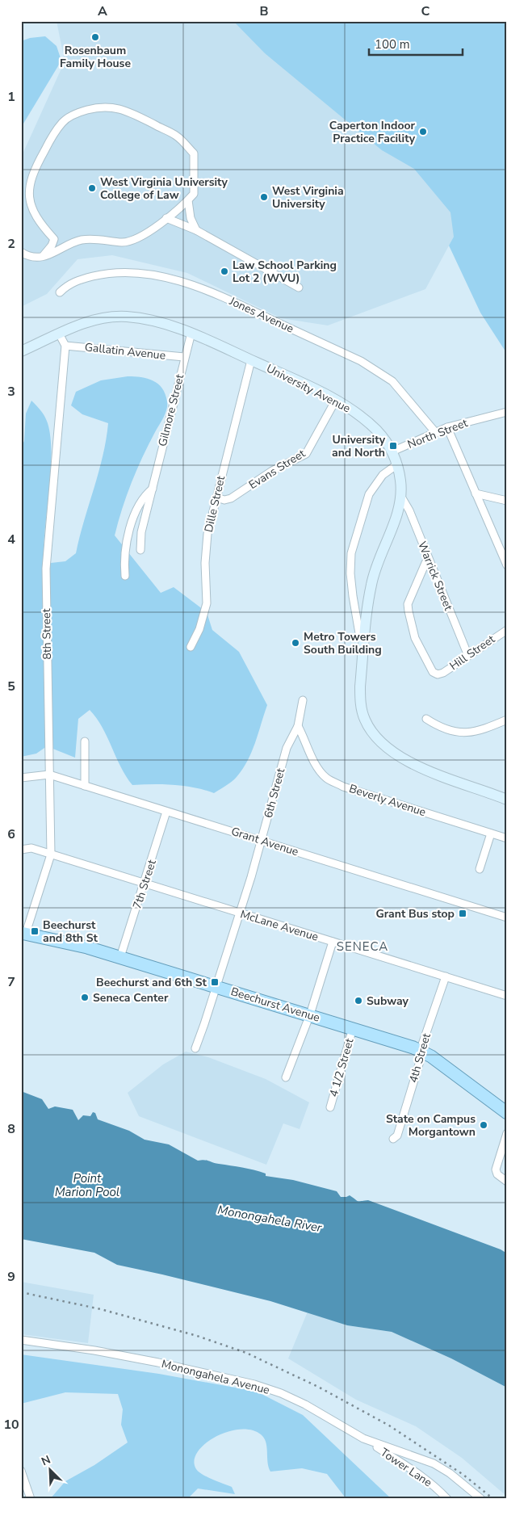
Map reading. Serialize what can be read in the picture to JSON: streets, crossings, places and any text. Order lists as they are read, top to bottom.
{
  "streets": {
    "main road": ["Beechurst Avenue"],
    "street": [
      "Jones Avenue",
      "Gallatin Avenue",
      "University Avenue",
      "Gilmore Street",
      "North Street",
      "Evans Street",
      "Dille Street",
      "Warrick Street",
      "8th Street",
      "Hill Street",
      "6th Street",
      "Beverly Avenue",
      "Grant Avenue",
      "7th Street",
      "McLane Avenue",
      "4th Street",
      "4 1/2 Street",
      "Monongahela Avenue",
      "Tower Lane"
    ]
  },
  "crossings": [
    ["Jones Avenue", "North Street"],
    ["Gallatin Avenue", "Gilmore Street"],
    ["Gallatin Avenue", "8th Street"],
    ["University Avenue", "Gilmore Street"],
    ["University Avenue", "North Street"],
    ["University Avenue", "Evans Street"],
    ["University Avenue", "Dille Street"],
    ["University Avenue", "Warrick Street"],
    ["Evans Street", "Dille Street"],
    ["Warrick Street", "Hill Street"],
    ["8th Street", "Grant Avenue"],
    ["8th Street", "McLane Avenue"],
    ["8th Street", "Beechurst Avenue"],
    ["6th Street", "Beverly Avenue"],
    ["6th Street", "Grant Avenue"],
    ["6th Street", "McLane Avenue"],
    ["6th Street", "Beechurst Avenue"],
    ["Grant Avenue", "7th Street"],
    ["7th Street", "McLane Avenue"],
    ["7th Street", "Beechurst Avenue"],
    ["McLane Avenue", "4th Street"],
    ["Beechurst Avenue", "4th Street"],
    ["Beechurst Avenue", "4 1/2 Street"],
    ["Monongahela Avenue", "Tower Lane"]
  ],
  "districts": ["SENECA"],
  "water": ["Point Marion Pool", "Monongahela River"],
  "places": {
    "other": [
      "Rosenbaum Family House",
      "Caperton Indoor Practice Facility",
      "West Virginia University College of Law",
      "West Virginia University",
      "Law School Parking Lot 2 (WVU)",
      "Metro Towers South Building",
      "Seneca Center",
      "Subway",
      "State on Campus Morgantown"
    ],
    "transit": [
      "University and North",
      "Grant Bus stop",
      "Beechurst and 8th St",
      "Beechurst and 6th St"
    ]
  },
  "scale_bar": "100 m",
  "north": "top left",
  "grid": {
    "columns": ["A", "B", "C"],
    "rows": [
      "1",
      "2",
      "3",
      "4",
      "5",
      "6",
      "7",
      "8",
      "9",
      "10"
    ]
  }
}
